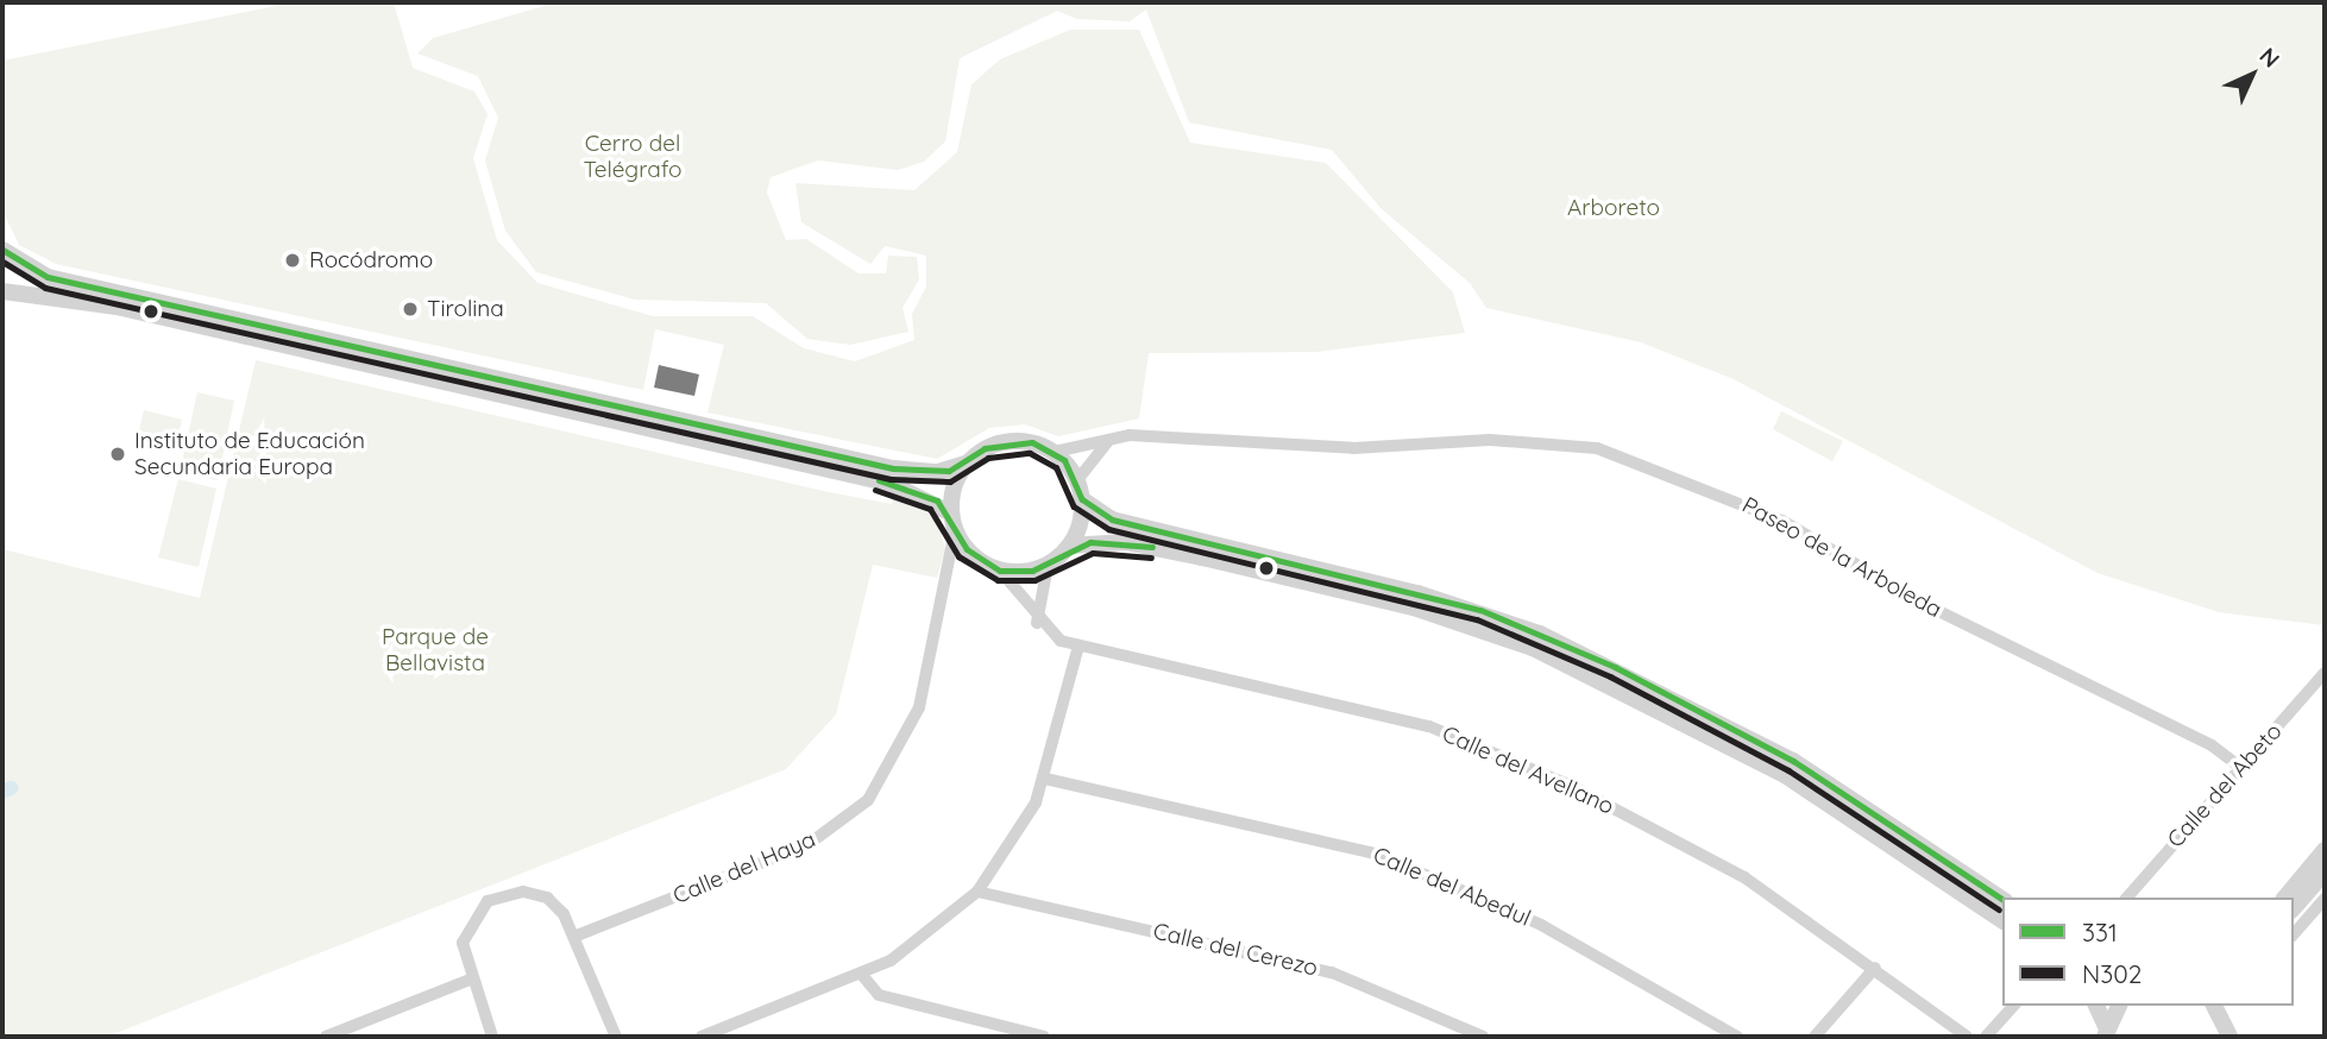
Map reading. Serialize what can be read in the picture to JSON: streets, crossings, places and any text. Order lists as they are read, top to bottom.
{
  "streets": {
    "street": [
      "Paseo de la Arboleda",
      "Calle del Avellano",
      "Calle del Abeto",
      "Calle del Haya",
      "Calle del Abedul",
      "Calle del Cerezo"
    ]
  },
  "crossings": [
    ["Paseo de la Arboleda", "Calle del Avellano"],
    ["Paseo de la Arboleda", "Calle del Abeto"],
    ["Paseo de la Arboleda", "Calle del Haya"],
    ["Calle del Avellano", "Calle del Haya"]
  ],
  "parks": ["Cerro del Telégrafo", "Arboreto", "Parque de Bellavista"],
  "places": ["Rocódromo", "Tirolina", "Instituto de Educación Secundaria Europa"],
  "lines": ["transit line 331", "transit line N302"],
  "legend": ["331", "N302"],
  "north": "top right"
}
